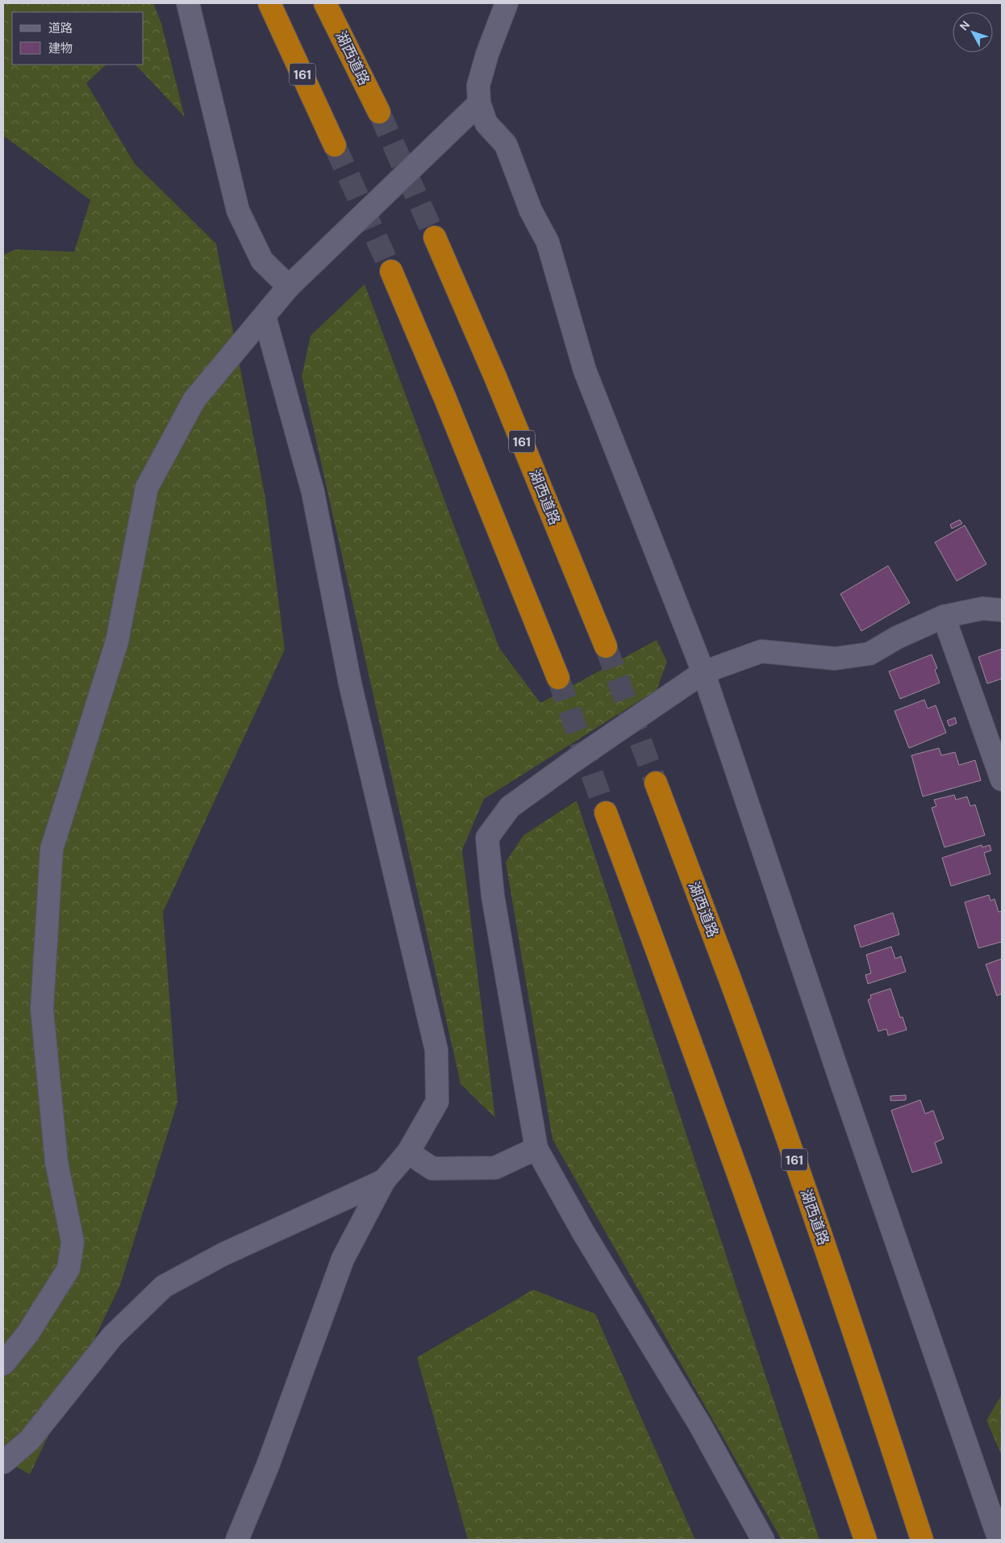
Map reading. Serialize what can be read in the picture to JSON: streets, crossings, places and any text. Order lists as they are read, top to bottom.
{
  "streets": {
    "highway": ["湖西道路", "161"]
  },
  "legend": ["道路", "建物"],
  "north": "top left"
}
